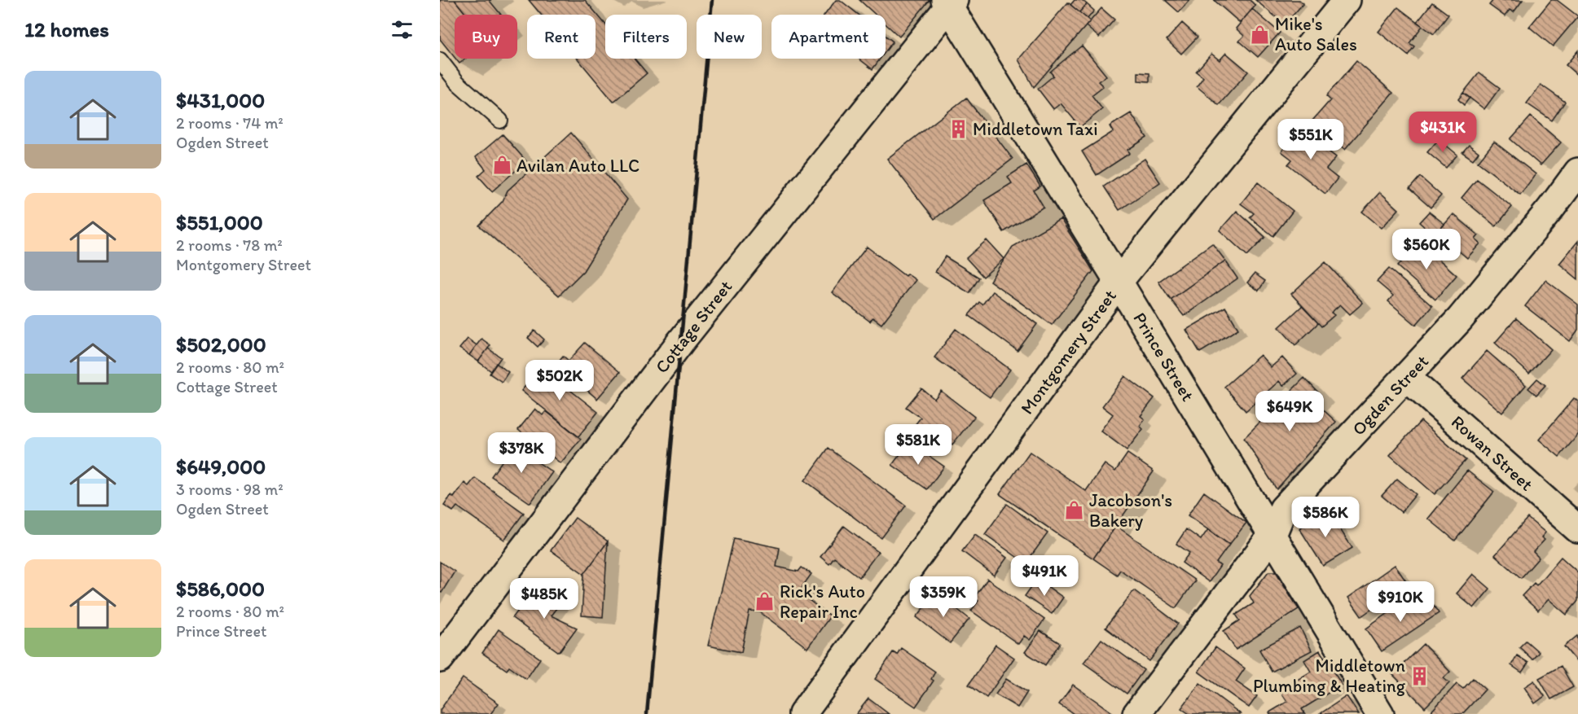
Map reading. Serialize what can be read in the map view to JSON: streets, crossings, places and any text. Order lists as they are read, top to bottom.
{
  "streets": {
    "street": [
      "Cottage Street",
      "Montgomery Street",
      "Prince Street",
      "Ogden Street",
      "Rowan Street"
    ]
  },
  "crossings": [
    ["Cottage Street", "Prince Street"],
    ["Montgomery Street", "Prince Street"],
    ["Prince Street", "Ogden Street"],
    ["Ogden Street", "Rowan Street"]
  ],
  "places": {
    "shop": [
      "Mike's Auto Sales",
      "Avilan Auto LLC",
      "Jacobson's Bakery",
      "Rick's Auto Repair Inc"
    ],
    "building": ["Middletown Taxi", "Middletown Plumbing & Heating"]
  },
  "page": {
    "heading": "12 homes",
    "chip": [
      "Buy",
      "Rent",
      "Filters",
      "New",
      "Apartment"
    ],
    "list": [
      {
        "name": "$431,000",
        "note": "2 rooms · 74 m² · Ogden Street"
      },
      {
        "name": "$551,000",
        "note": "2 rooms · 78 m² · Montgomery Street"
      },
      {
        "name": "$502,000",
        "note": "2 rooms · 80 m² · Cottage Street"
      },
      {
        "name": "$649,000",
        "note": "3 rooms · 98 m² · Ogden Street"
      },
      {
        "name": "$586,000",
        "note": "2 rooms · 80 m² · Prince Street"
      }
    ],
    "price": [
      "$431K",
      "$551K",
      "$560K",
      "$502K",
      "$649K",
      "$581K",
      "$378K",
      "$586K",
      "$491K",
      "$359K",
      "$485K",
      "$910K"
    ]
  }
}
